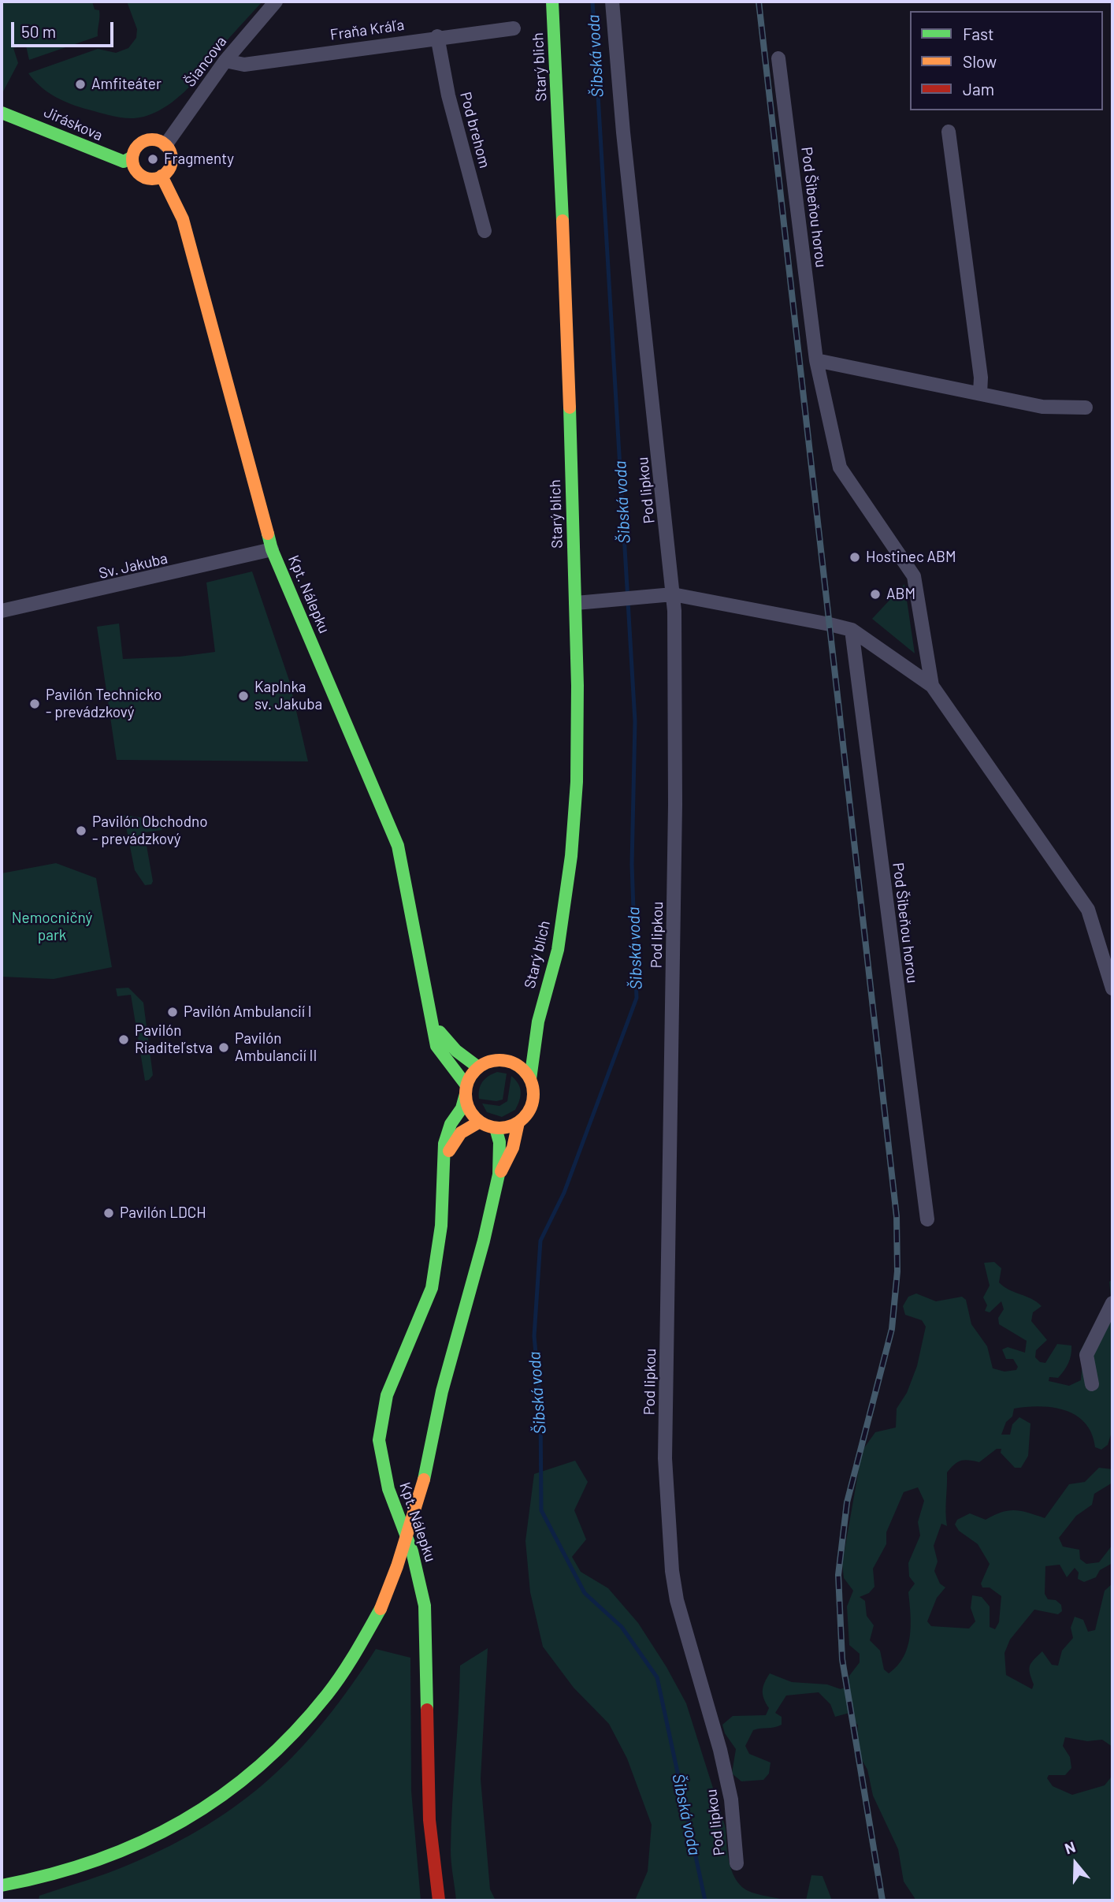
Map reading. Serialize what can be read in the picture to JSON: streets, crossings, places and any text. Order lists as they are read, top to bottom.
{
  "streets": {
    "main road": ["Starý blich", "Jiráskova", "Kpt. Nálepku"],
    "street": [
      "Fraňa Kráľa",
      "Šiancova",
      "Pod brehom",
      "Pod Šibeňou horou",
      "Pod lipkou",
      "Sv. Jakuba"
    ]
  },
  "crossings": [
    ["Fraňa Kráľa", "Šiancova"],
    ["Fraňa Kráľa", "Pod brehom"],
    ["Šiancova", "Jiráskova"],
    ["Šiancova", "Kpt. Nálepku"],
    ["Starý blich", "Pod Šibeňou horou"],
    ["Starý blich", "Kpt. Nálepku"],
    ["Jiráskova", "Kpt. Nálepku"],
    ["Pod Šibeňou horou", "Pod lipkou"],
    ["Sv. Jakuba", "Kpt. Nálepku"]
  ],
  "water": ["Šibská voda"],
  "parks": ["Nemocničný park"],
  "places": [
    "Amfiteáter",
    "Fragmenty",
    "Hostinec ABM",
    "ABM",
    "Kaplnka sv. Jakuba",
    "Pavilón Technicko - prevádzkový",
    "Pavilón Obchodno - prevádzkový",
    "Pavilón Ambulancií I",
    "Pavilón Riaditeľstva",
    "Pavilón Ambulancií II",
    "Pavilón LDCH"
  ],
  "legend": ["Fast", "Slow", "Jam"],
  "scale_bar": "50 m",
  "north": "top"
}
